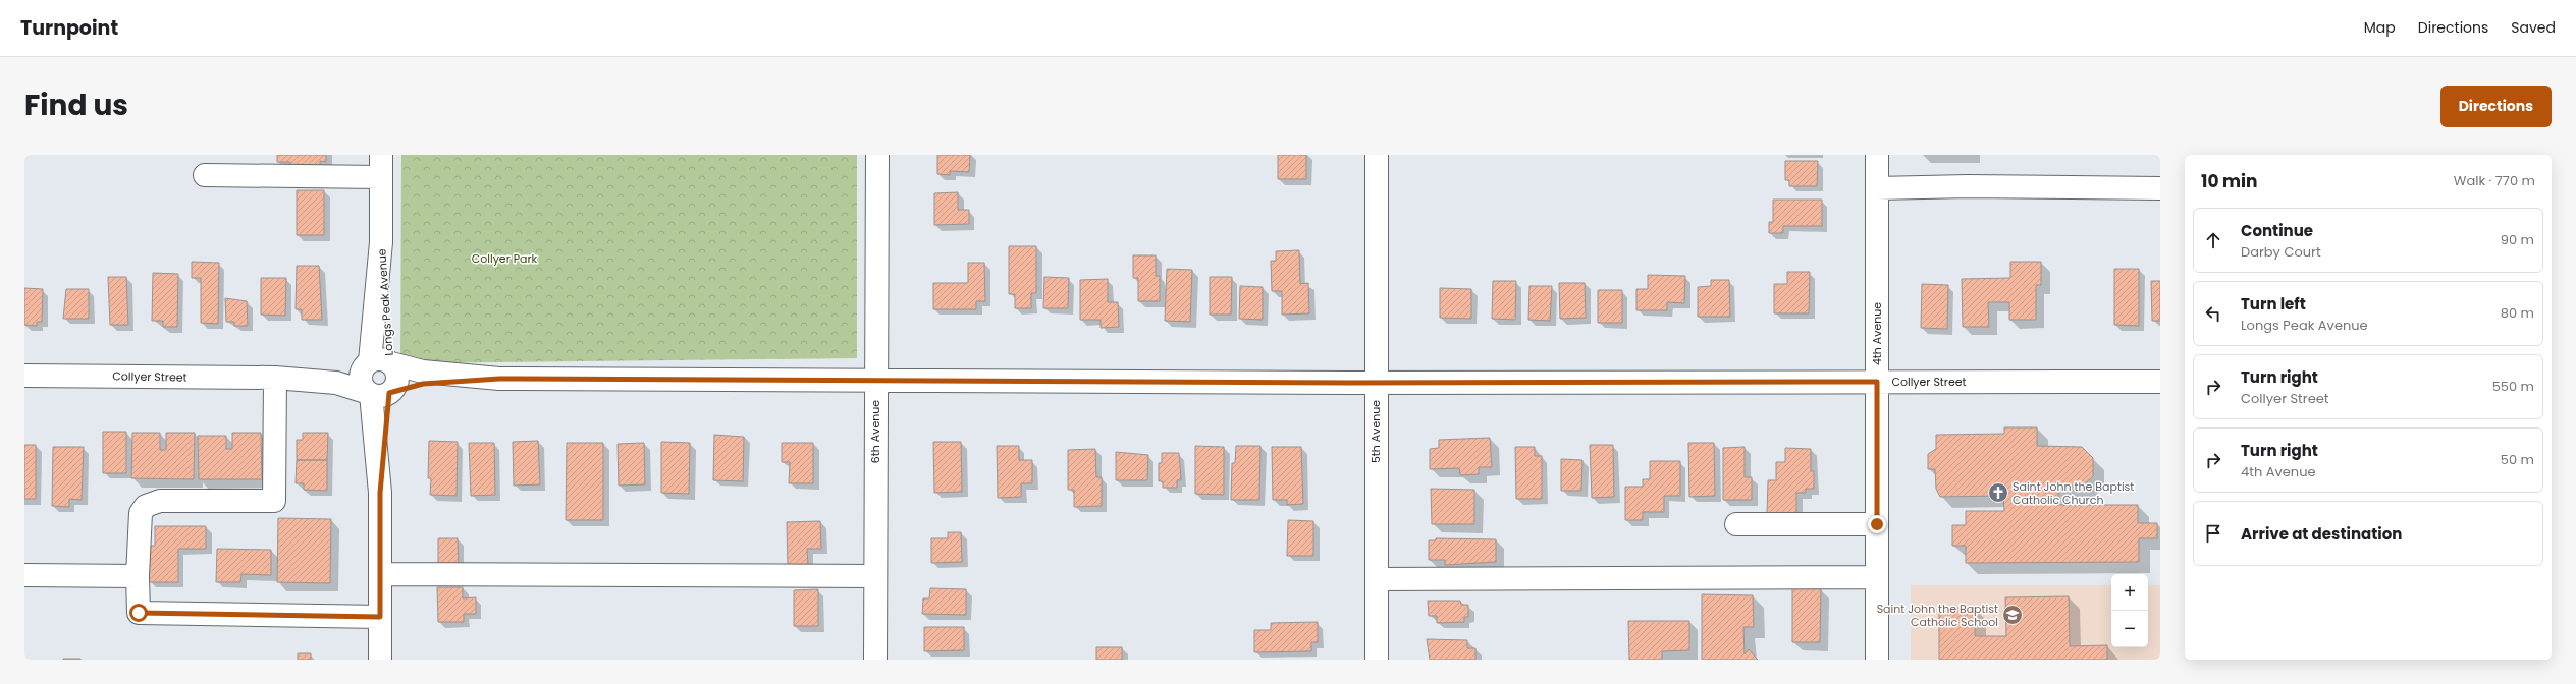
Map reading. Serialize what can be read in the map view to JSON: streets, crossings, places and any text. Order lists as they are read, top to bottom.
{
  "streets": {
    "street": [
      "Longs Peak Avenue",
      "4th Avenue",
      "Collyer Street",
      "6th Avenue",
      "5th Avenue"
    ]
  },
  "crossings": [
    ["Longs Peak Avenue", "Collyer Street"],
    ["4th Avenue", "Collyer Street"],
    ["Collyer Street", "6th Avenue"],
    ["Collyer Street", "5th Avenue"]
  ],
  "parks": ["Collyer Park"],
  "places": {
    "church": ["Saint John the Baptist Catholic Church"],
    "school or university": ["Saint John the Baptist Catholic School"]
  },
  "page": {
    "header": "Turnpoint",
    "nav": ["Map", "Directions", "Saved"],
    "title": "Find us",
    "buttons": "Directions",
    "heading": ["10 min", "Walk · 770 m"],
    "list": [
      ["Continue", "Darby Court", "90 m"],
      ["Turn left", "Longs Peak Avenue", "80 m"],
      ["Turn right", "Collyer Street", "550 m"],
      ["Turn right", "4th Avenue", "50 m"],
      "Arrive at destination"
    ],
    "map_buttons": ["+", "−"]
  }
}
